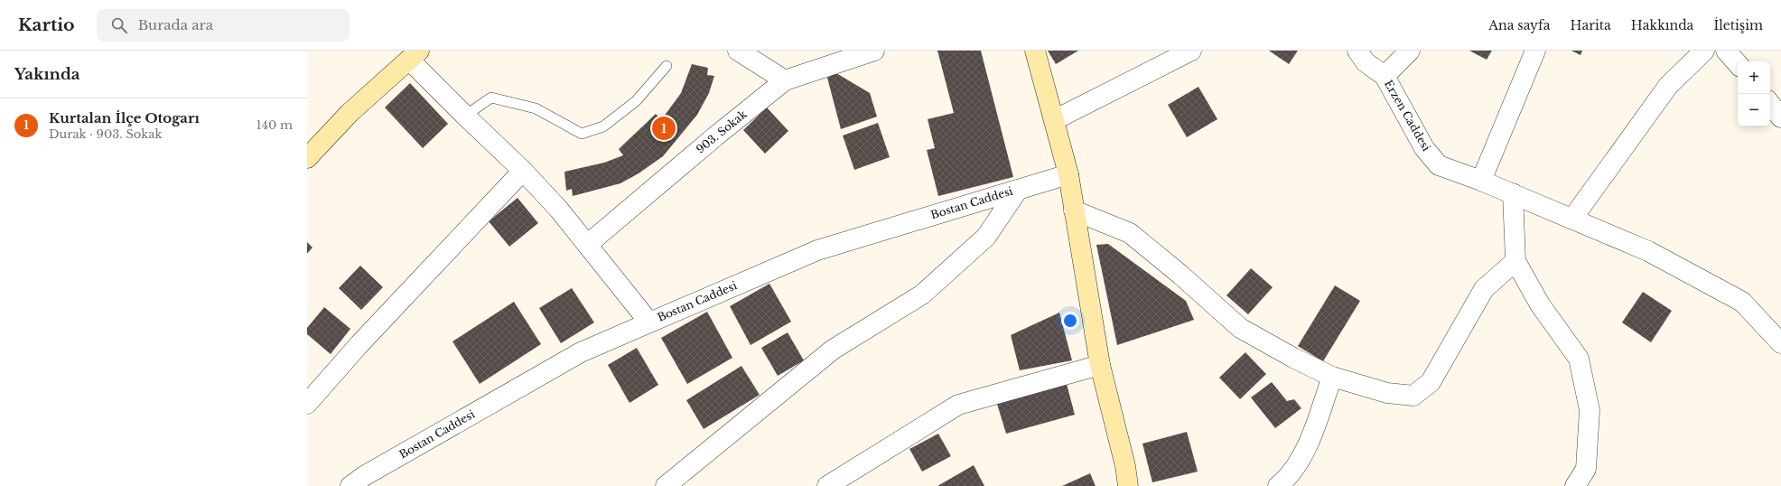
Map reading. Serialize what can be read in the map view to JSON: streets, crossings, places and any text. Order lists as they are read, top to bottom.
{
  "streets": {
    "street": ["Erzen Caddesi", "903. Sokak", "Bostan Caddesi"]
  },
  "page": {
    "header": "Kartio",
    "search": "Burada ara",
    "nav": [
      "Ana sayfa",
      "Harita",
      "Hakkında",
      "İletişim"
    ],
    "heading": "Yakında",
    "map_buttons": ["+", "−"],
    "list": [
      {
        "mark": "1",
        "name": "Kurtalan İlçe Otogarı",
        "note": "Durak · 903. Sokak",
        "value": "140 m"
      }
    ],
    "pins": "1"
  }
}
